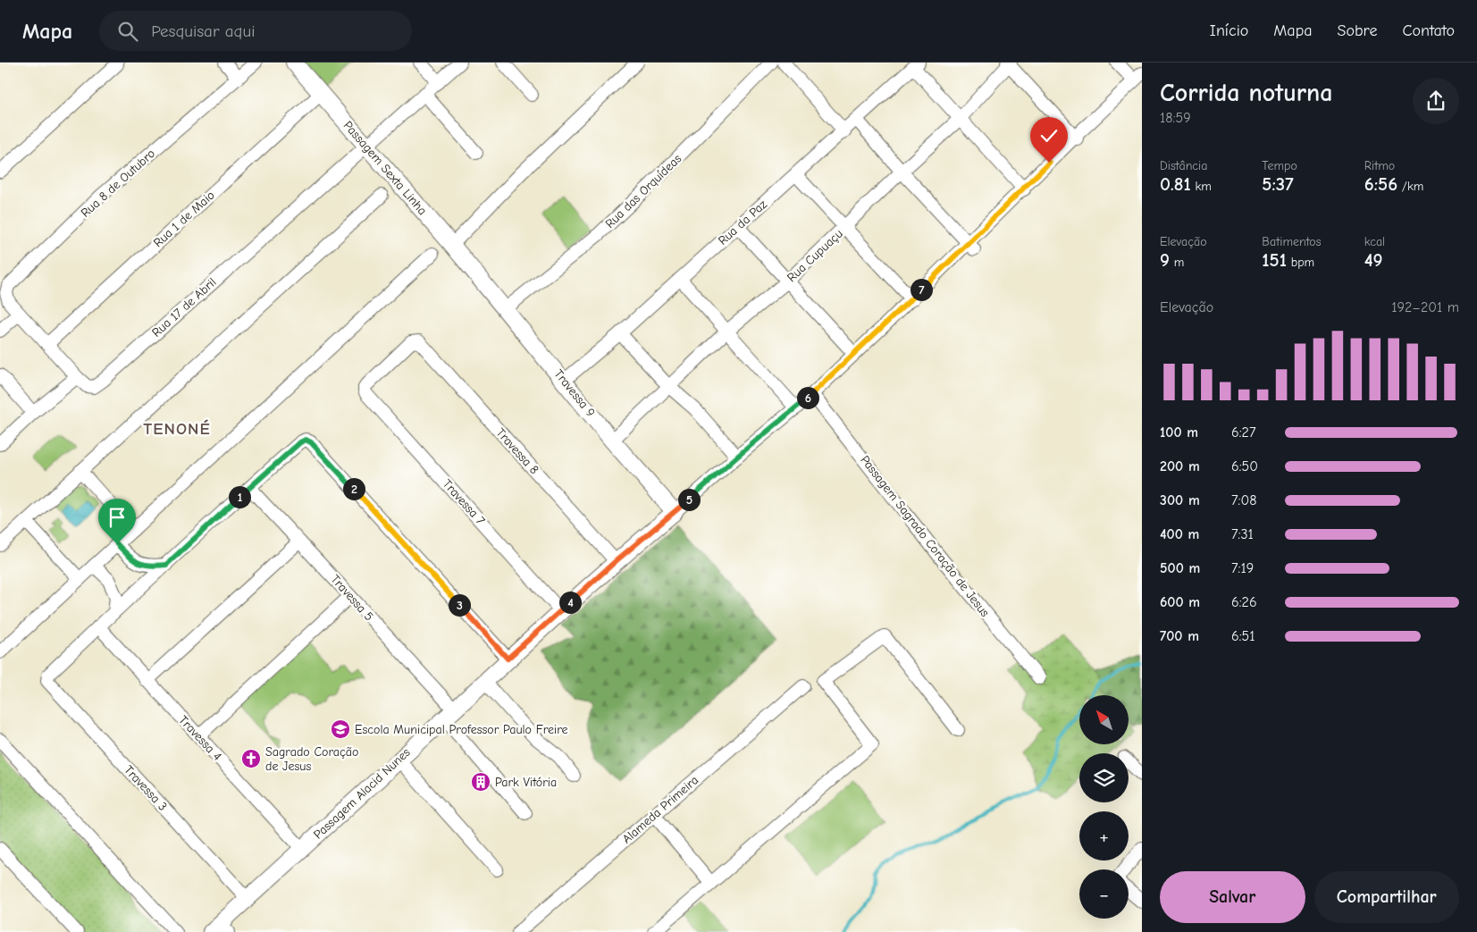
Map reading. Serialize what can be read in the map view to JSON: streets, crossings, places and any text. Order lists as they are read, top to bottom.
{
  "streets": {
    "street": [
      "Passagem Sexta Linha",
      "Rua 8 de Outubro",
      "Rua das Orquídeas",
      "Rua 1 de Maio",
      "Rua da Paz",
      "Rua Cupuaçu",
      "Rua 17 de Abril",
      "Travessa 9",
      "Travessa 8",
      "Travessa 7",
      "Passagem Sagrado Coração de Jesus",
      "Travessa 5",
      "Travessa 4",
      "Travessa 3",
      "Passagem Alacid Nunes",
      "Alameda Primeira"
    ]
  },
  "crossings": [
    ["Passagem Sexta Linha", "Rua 1 de Maio"],
    ["Passagem Sexta Linha", "Rua 17 de Abril"],
    ["Passagem Sexta Linha", "Travessa 9"],
    ["Rua 8 de Outubro", "Rua 1 de Maio"],
    ["Rua 8 de Outubro", "Rua 17 de Abril"],
    ["Rua das Orquídeas", "Travessa 9"],
    ["Rua da Paz", "Travessa 9"],
    ["Rua Cupuaçu", "Travessa 9"],
    ["Travessa 9", "Passagem Alacid Nunes"],
    ["Travessa 8", "Travessa 7"],
    ["Travessa 8", "Passagem Alacid Nunes"],
    ["Travessa 7", "Passagem Alacid Nunes"],
    ["Passagem Sagrado Coração de Jesus", "Passagem Alacid Nunes"],
    ["Travessa 5", "Passagem Alacid Nunes"],
    ["Travessa 4", "Travessa 3"],
    ["Travessa 4", "Passagem Alacid Nunes"],
    ["Travessa 3", "Passagem Alacid Nunes"]
  ],
  "districts": ["TENONÉ"],
  "places": {
    "school or university": ["Escola Municipal Professor Paulo Freire"],
    "church": ["Sagrado Coração de Jesus"],
    "building": ["Park Vitória"]
  },
  "north": "top left",
  "page": {
    "header": "Mapa",
    "search": "Pesquisar aqui",
    "nav": [
      "Início",
      "Mapa",
      "Sobre",
      "Contato"
    ],
    "heading": ["Corrida noturna", "18:59"],
    "stats": [
      ["Distância", "0.81 km"],
      ["Tempo", "5:37"],
      ["Ritmo", "6:56 /km"],
      ["Elevação", "9 m"],
      ["Batimentos", "151 bpm"],
      ["kcal", "49"]
    ],
    "pins": [
      "7",
      "6",
      "2",
      "1",
      "5",
      "4",
      "3"
    ],
    "chart": ["Elevação", "192–201 m"],
    "list": [
      {
        "name": "100 m",
        "note": "6:27"
      },
      {
        "name": "200 m",
        "note": "6:50"
      },
      {
        "name": "300 m",
        "note": "7:08"
      },
      {
        "name": "400 m",
        "note": "7:31"
      },
      {
        "name": "500 m",
        "note": "7:19"
      },
      {
        "name": "600 m",
        "note": "6:26"
      },
      {
        "name": "700 m",
        "note": "6:51"
      }
    ],
    "map_buttons": ["+", "−"],
    "buttons": ["Salvar", "Compartilhar"]
  }
}
